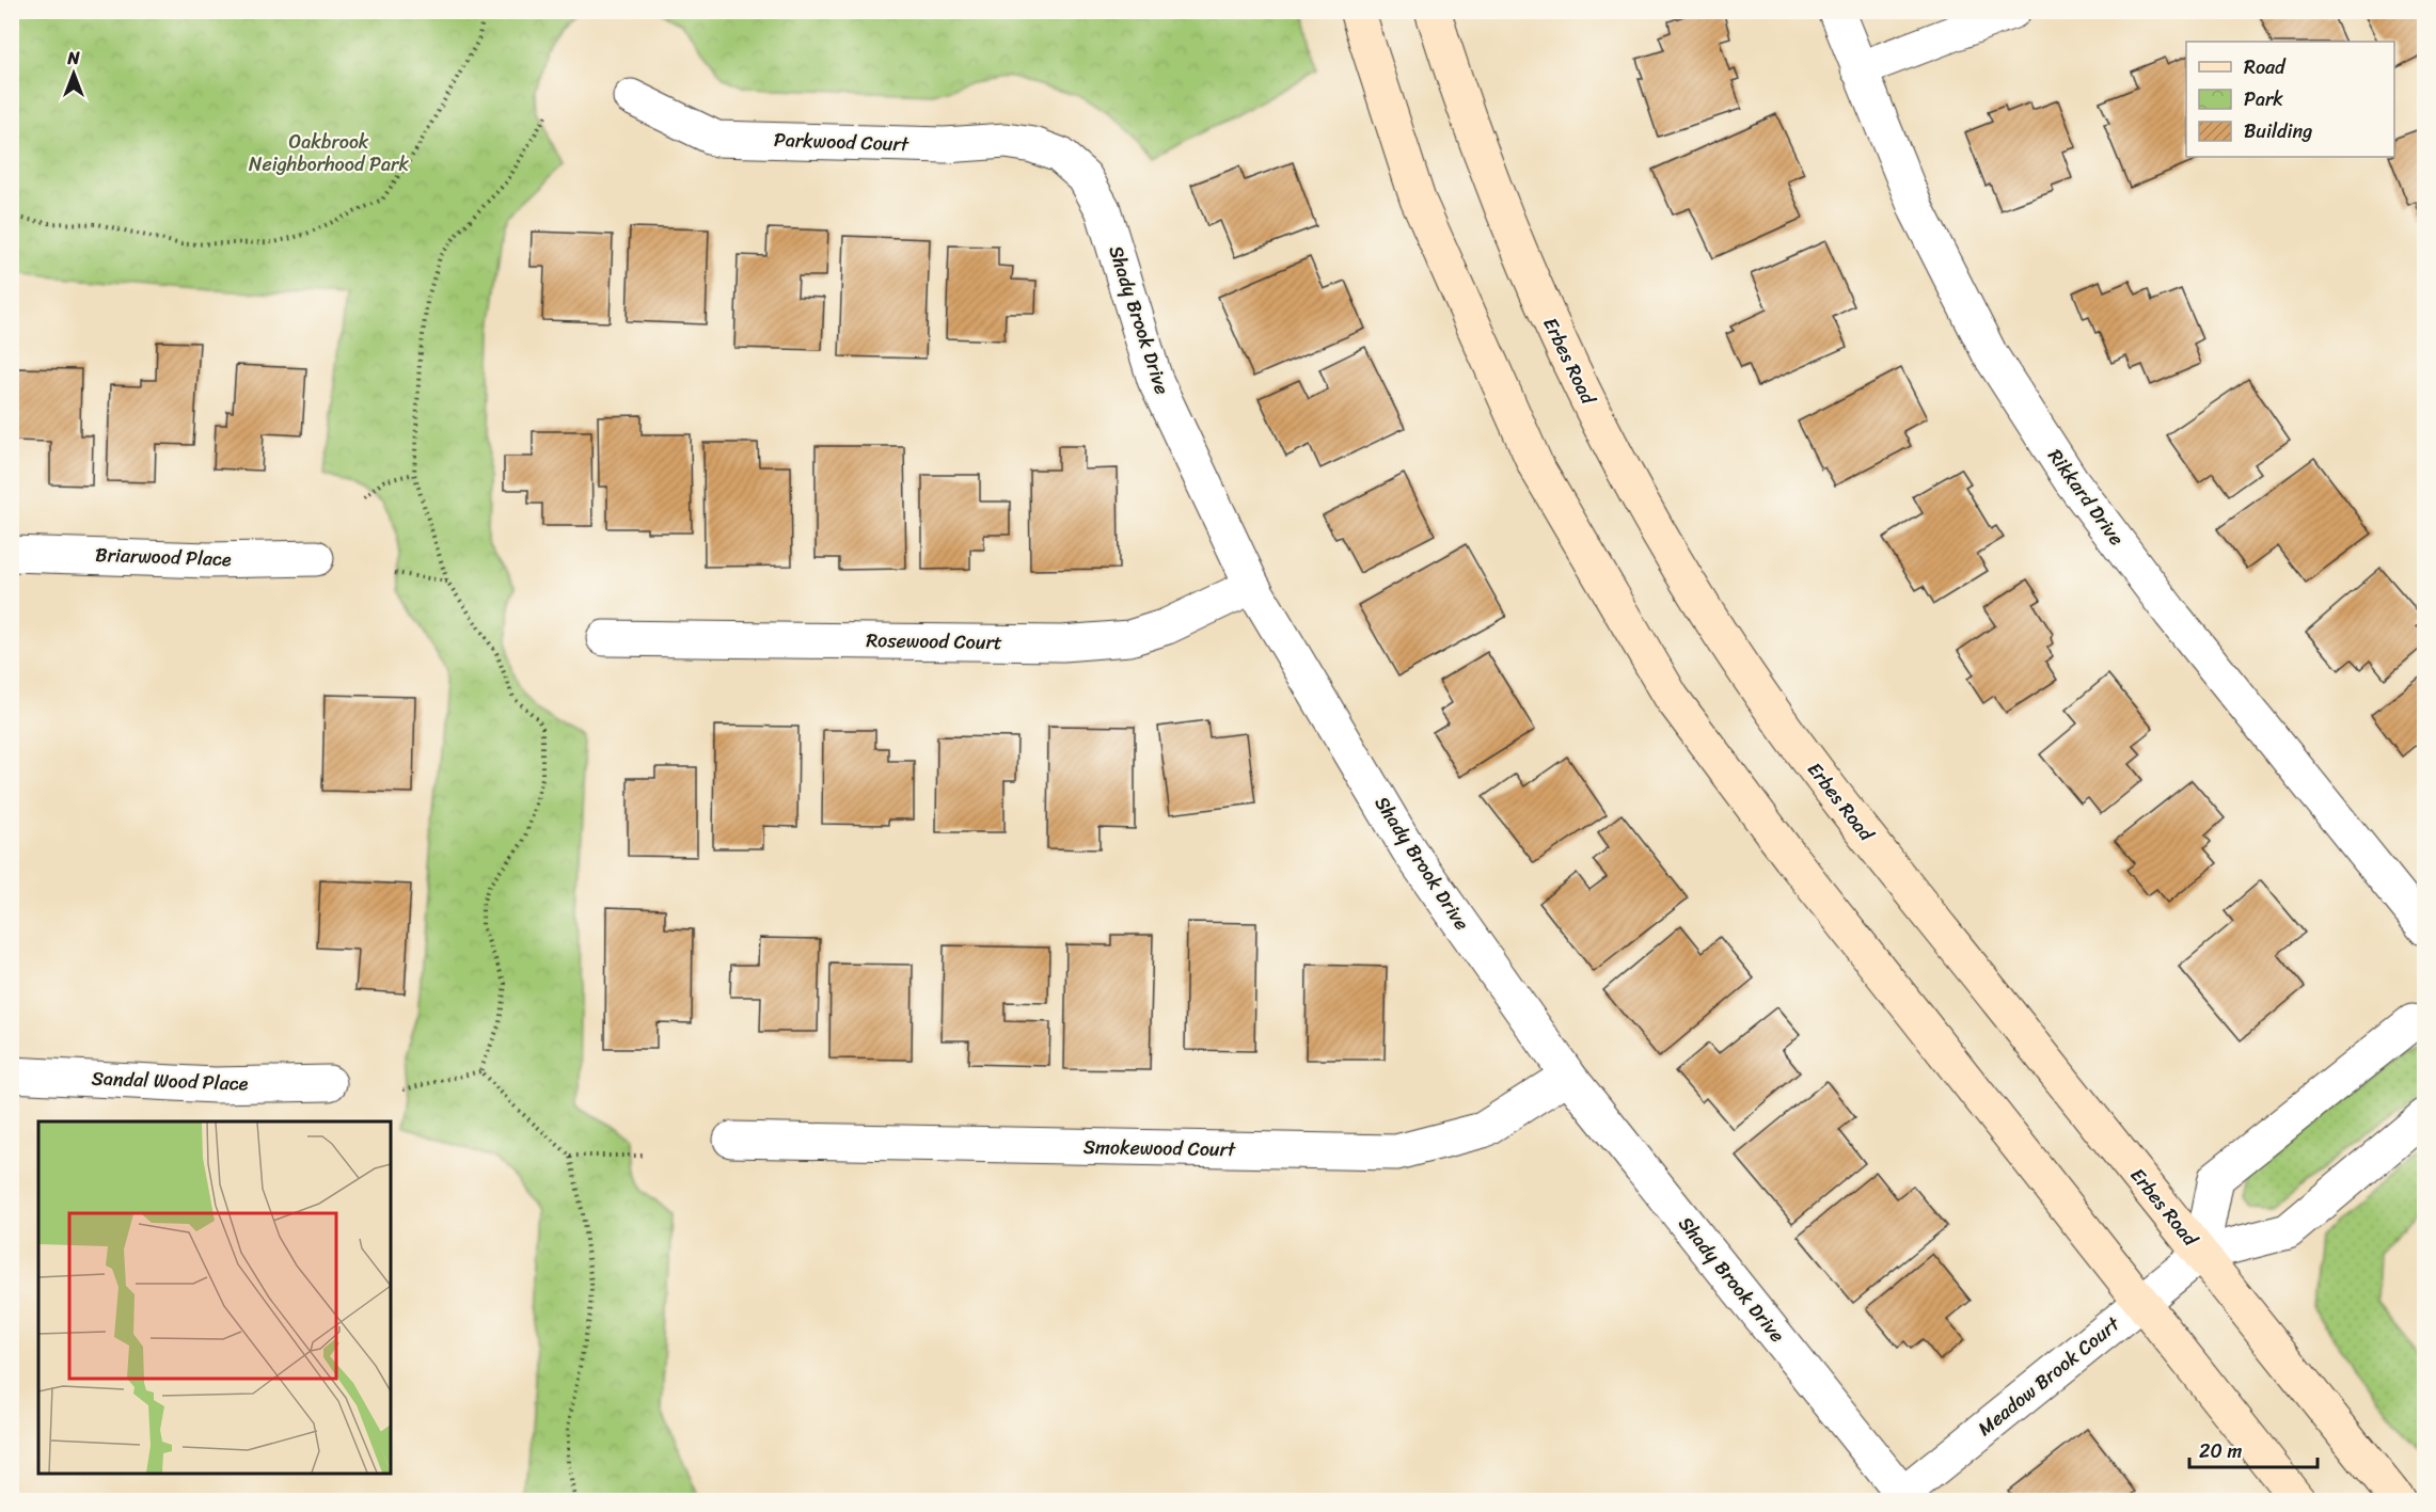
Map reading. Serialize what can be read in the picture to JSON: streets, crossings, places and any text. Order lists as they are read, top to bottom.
{
  "streets": {
    "main road": ["Erbes Road"],
    "street": [
      "Parkwood Court",
      "Shady Brook Drive",
      "Rikkard Drive",
      "Briarwood Place",
      "Rosewood Court",
      "Sandal Wood Place",
      "Smokewood Court",
      "Meadow Brook Court"
    ]
  },
  "crossings": [
    ["Parkwood Court", "Shady Brook Drive"],
    ["Shady Brook Drive", "Rosewood Court"],
    ["Shady Brook Drive", "Smokewood Court"],
    ["Shady Brook Drive", "Meadow Brook Court"],
    ["Erbes Road", "Meadow Brook Court"]
  ],
  "parks": ["Oakbrook Neighborhood Park"],
  "legend": ["Road", "Park", "Building"],
  "scale_bar": "20 m",
  "north": "top"
}
